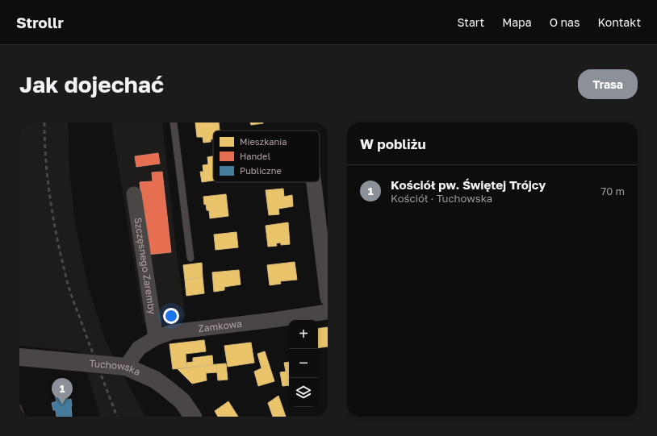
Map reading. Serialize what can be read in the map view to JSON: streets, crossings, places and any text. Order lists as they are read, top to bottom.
{
  "streets": {
    "street": ["Szczęsnego Zaremby", "Zamkowa", "Tuchowska"]
  },
  "crossings": [
    ["Szczęsnego Zaremby", "Zamkowa"],
    ["Zamkowa", "Tuchowska"]
  ],
  "legend": ["Mieszkania", "Handel", "Publiczne"],
  "page": {
    "header": "Strollr",
    "nav": [
      "Start",
      "Mapa",
      "O nas",
      "Kontakt"
    ],
    "buttons": "Trasa",
    "title": "Jak dojechać",
    "heading": "W pobliżu",
    "list": [
      {
        "mark": "1",
        "name": "Kościół pw. Świętej Trójcy",
        "note": "Kościół · Tuchowska",
        "value": "70 m"
      }
    ],
    "map_buttons": ["+", "−"],
    "pins": "1"
  }
}
